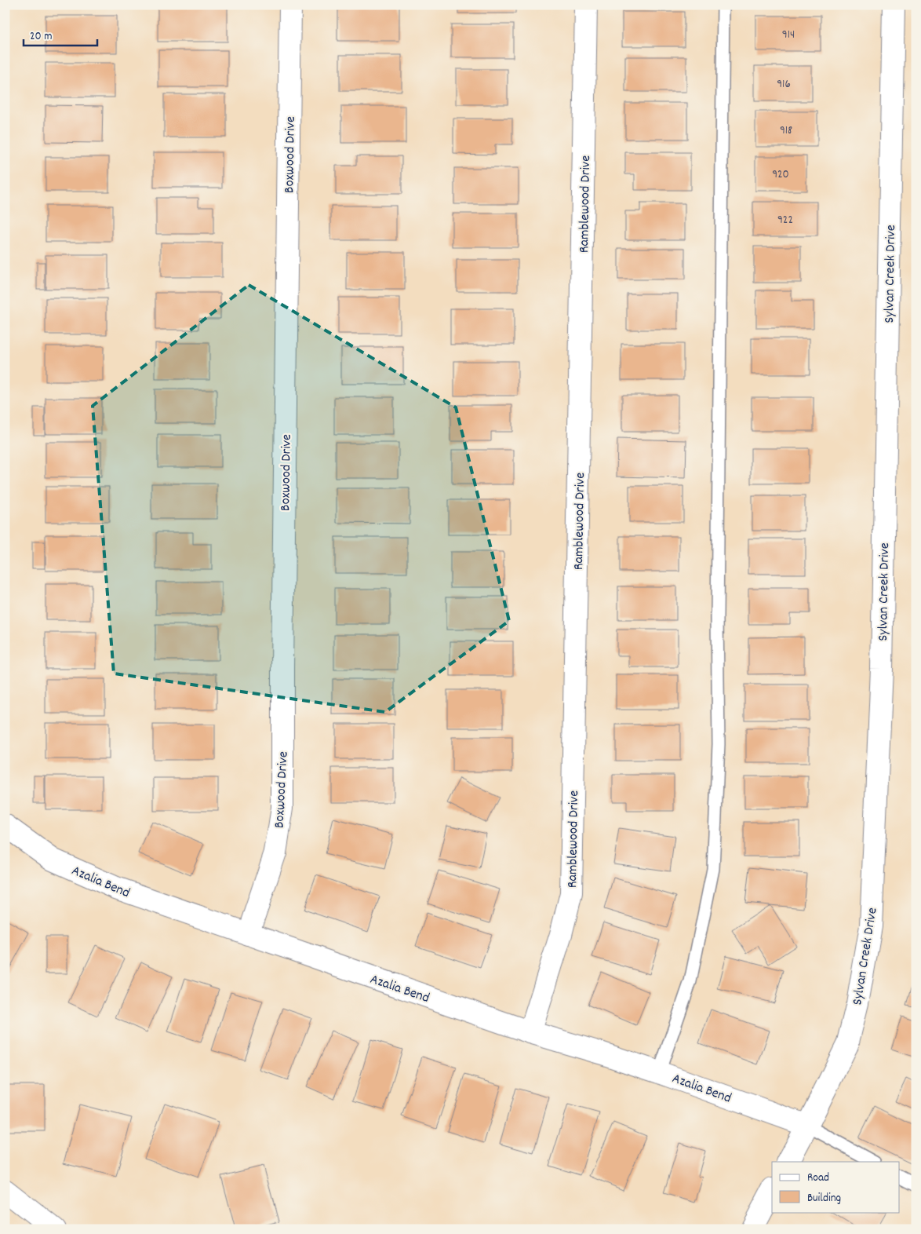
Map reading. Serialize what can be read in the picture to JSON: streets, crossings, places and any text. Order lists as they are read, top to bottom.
{
  "streets": {
    "street": [
      "Boxwood Drive",
      "Ramblewood Drive",
      "Sylvan Creek Drive",
      "Azalia Bend"
    ]
  },
  "crossings": [
    ["Boxwood Drive", "Azalia Bend"],
    ["Ramblewood Drive", "Azalia Bend"],
    ["Sylvan Creek Drive", "Azalia Bend"]
  ],
  "house_numbers": [
    "914",
    "916",
    "918",
    "920",
    "922"
  ],
  "legend": ["Road", "Building"],
  "scale_bar": "20 m"
}
